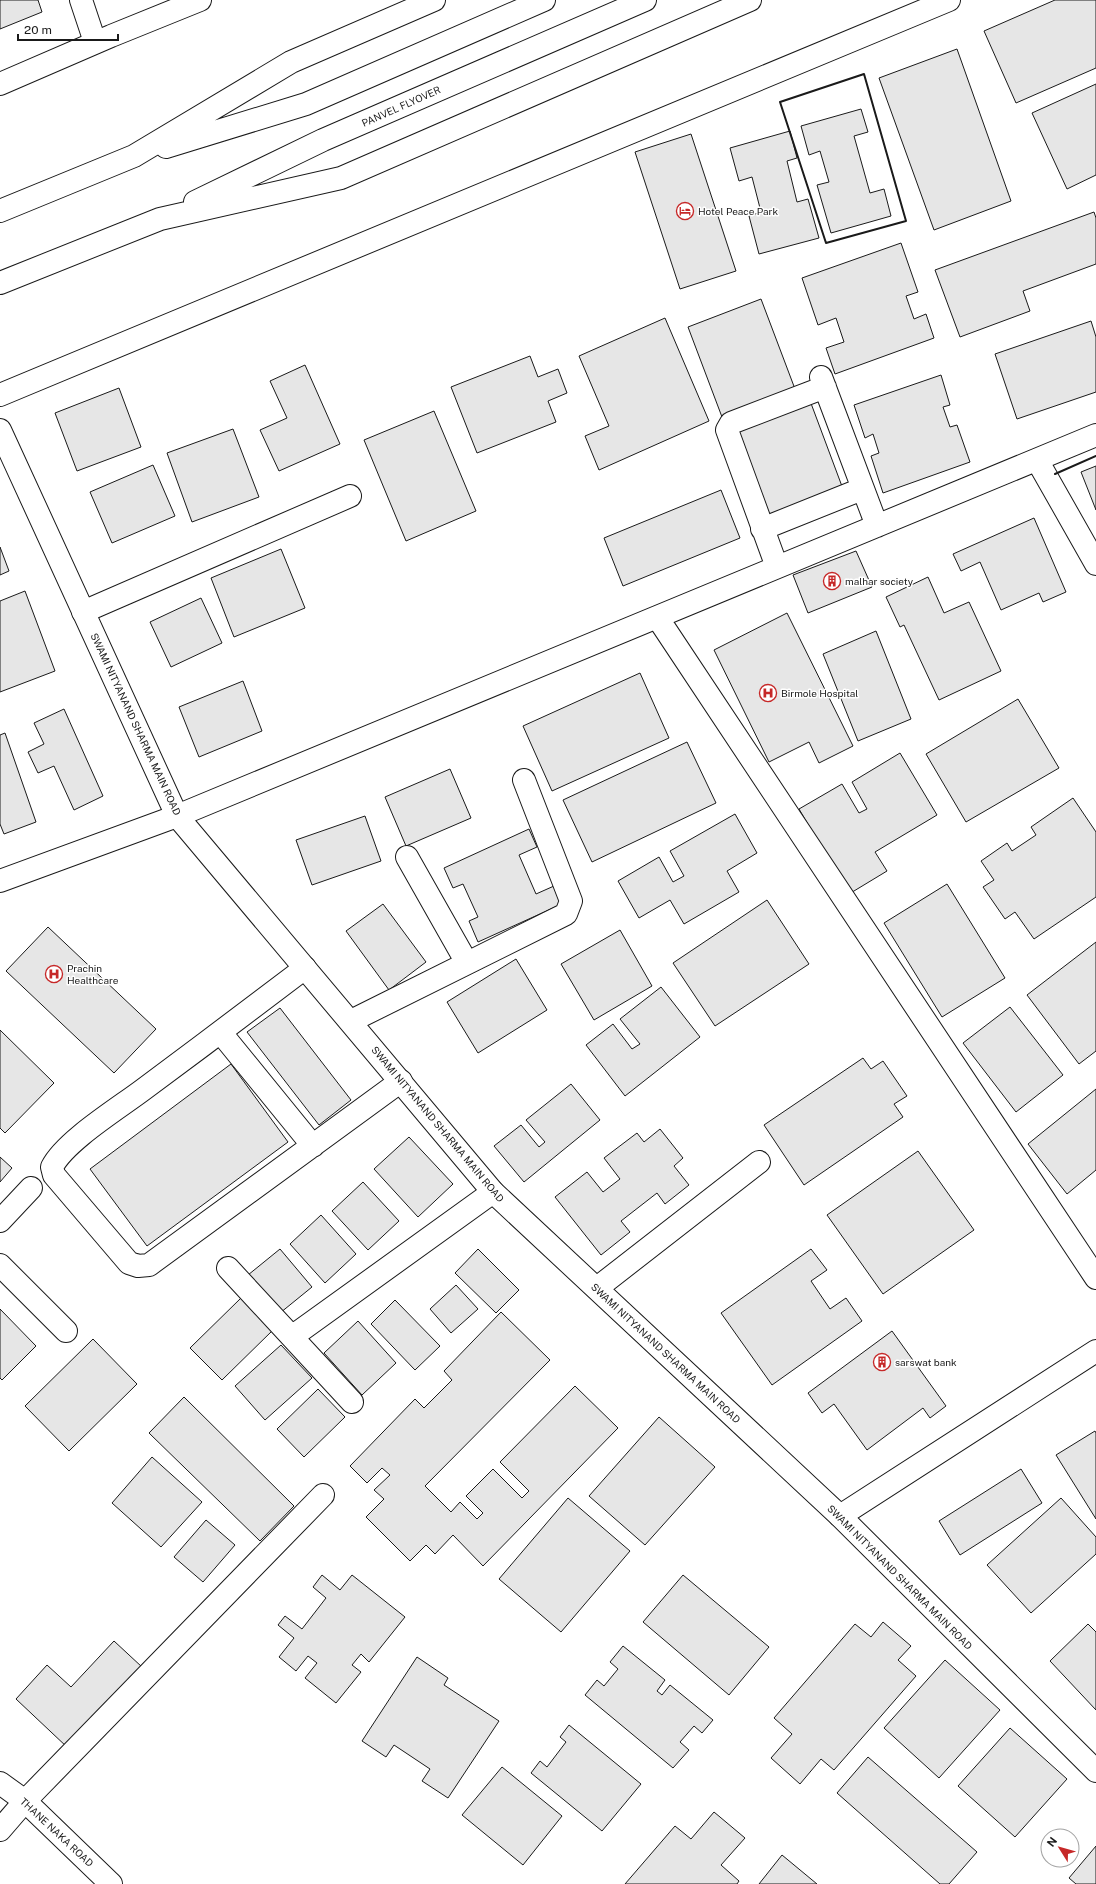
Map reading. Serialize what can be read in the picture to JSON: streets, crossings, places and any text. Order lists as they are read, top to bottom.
{
  "streets": {
    "main road": ["PANVEL FLYOVER", "SWAMI NITYANAND SHARMA MAIN ROAD", "THANE NAKA ROAD"]
  },
  "places": {
    "hotel": ["Hotel Peace Park"],
    "building": ["malhar society", "sarswat bank"],
    "hospital": ["Birmole Hospital", "Prachin Healthcare"]
  },
  "scale_bar": "20 m",
  "north": "top left"
}
